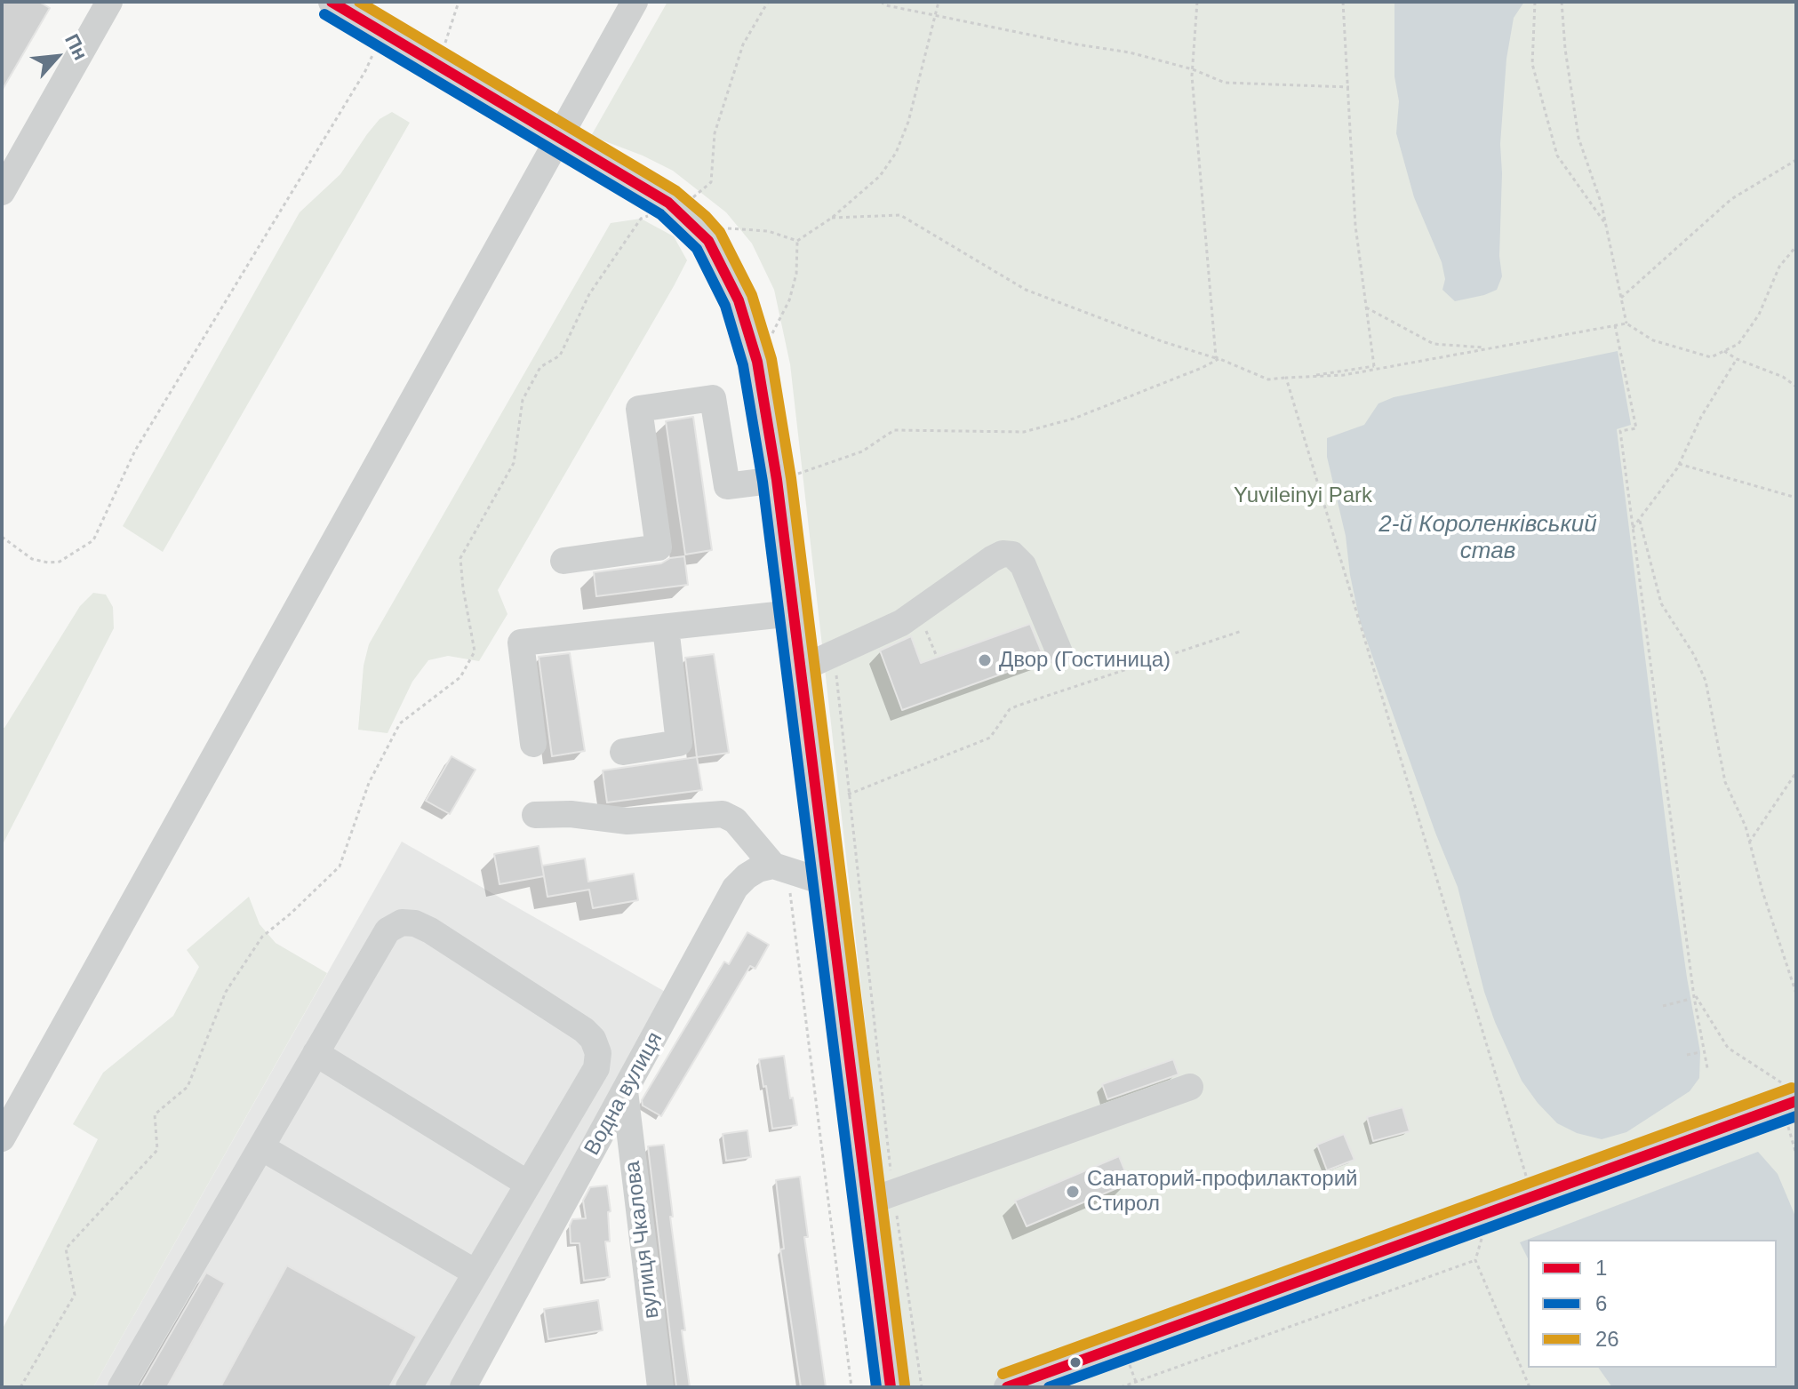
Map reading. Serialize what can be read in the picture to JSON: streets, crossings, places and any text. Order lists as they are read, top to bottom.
{
  "streets": {
    "street": ["Водна вулиця", "вулиця Чкалова"]
  },
  "crossings": [
    ["Водна вулиця", "вулиця Чкалова"]
  ],
  "water": ["2-й Короленківський став"],
  "parks": ["Yuvileinyi Park"],
  "places": ["Двор (Гостиница)", "Санаторий-профилакторий Стирол"],
  "lines": ["transit line 1", "transit line 26", "transit line 6"],
  "legend": ["1", "6", "26"],
  "north": "top right"
}
